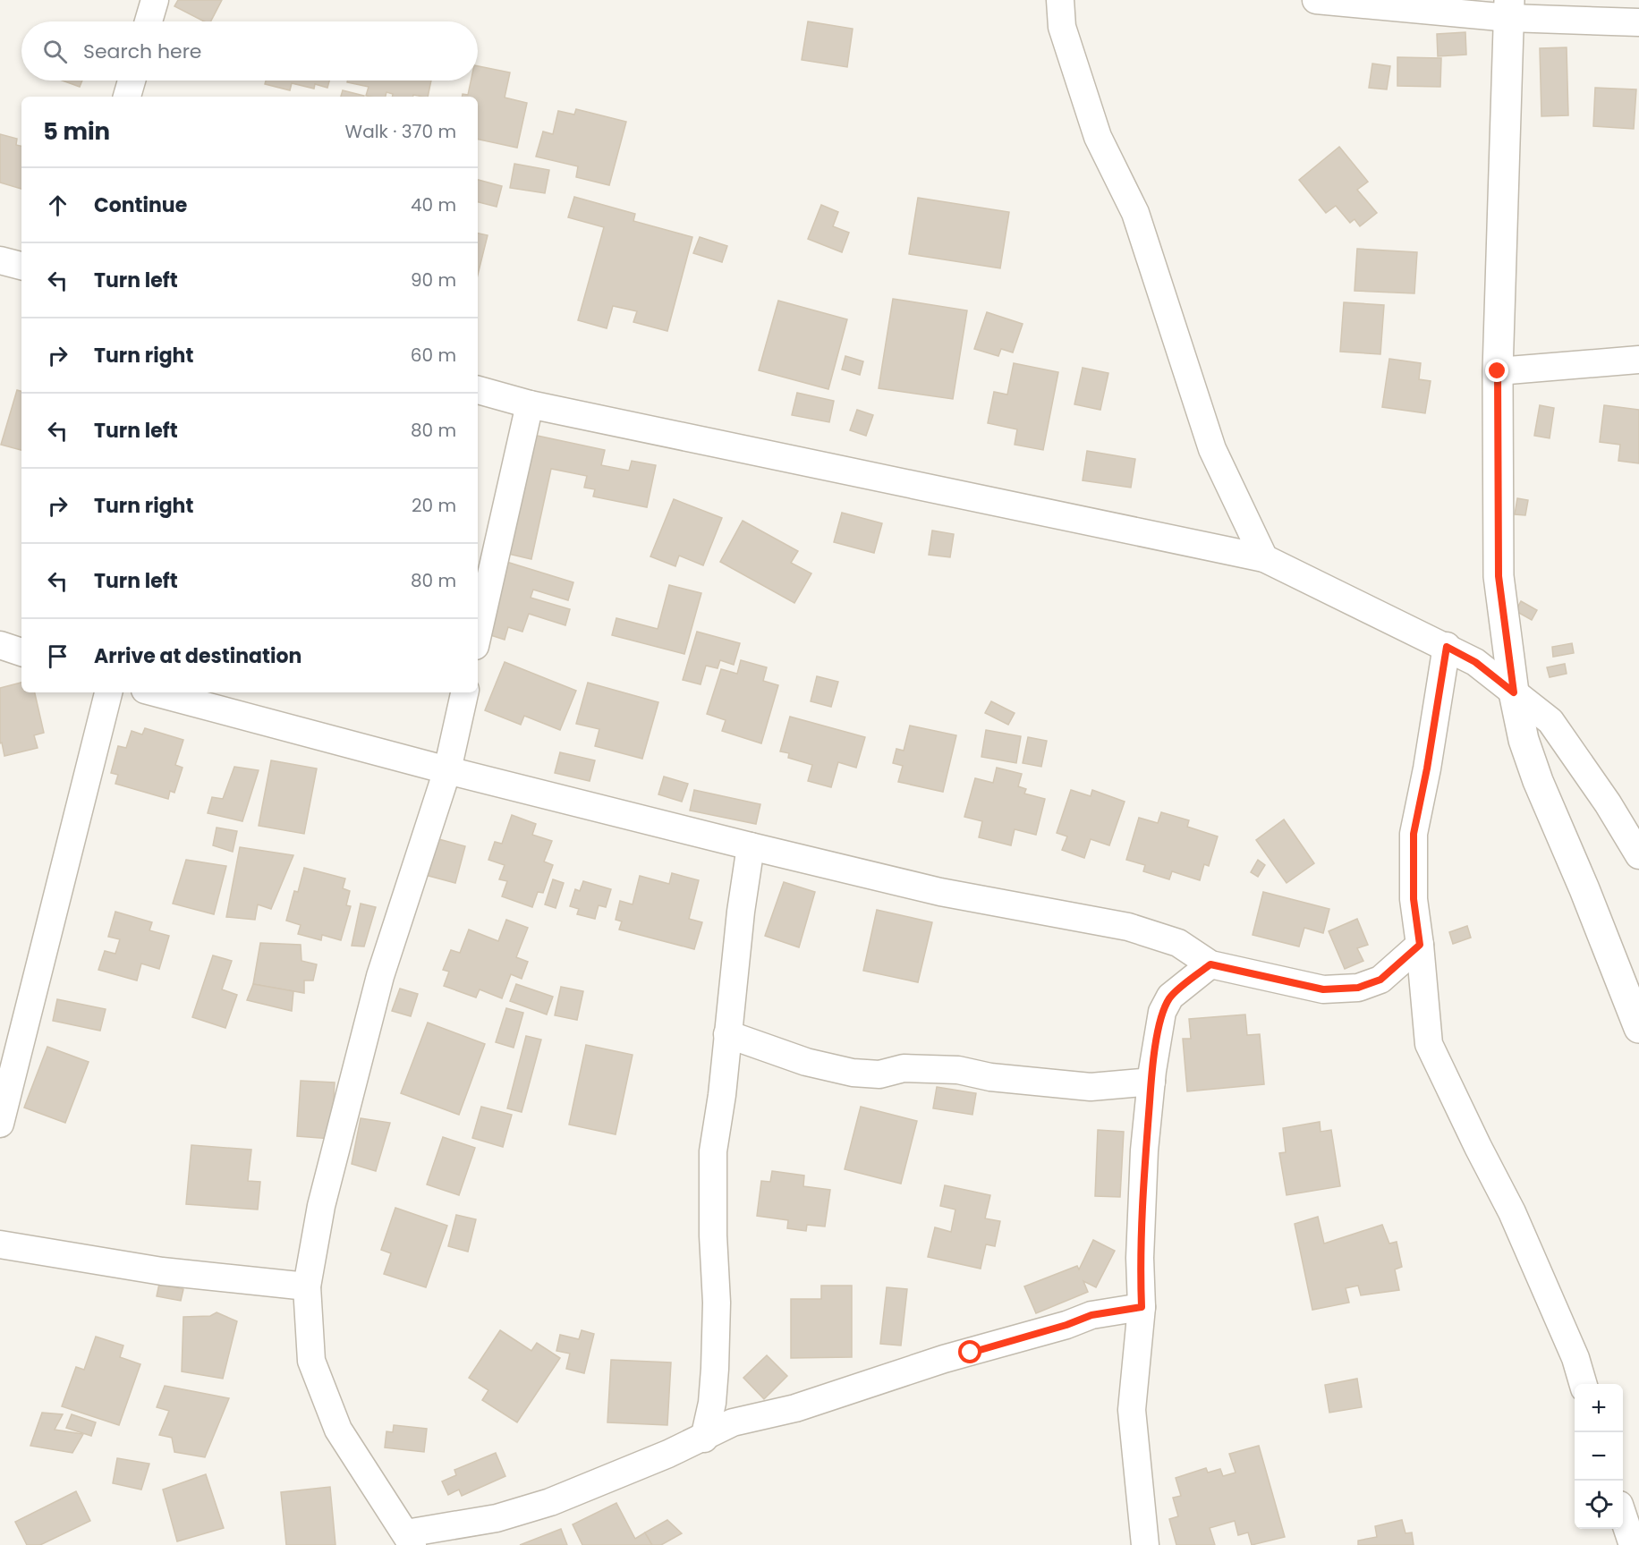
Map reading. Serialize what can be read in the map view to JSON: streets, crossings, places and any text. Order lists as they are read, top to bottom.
{
  "page": {
    "search": "Search here",
    "heading": ["5 min", "Walk · 370 m"],
    "list": [
      ["Continue", "40 m"],
      ["Turn left", "90 m"],
      ["Turn right", "60 m"],
      ["Turn left", "80 m"],
      ["Turn right", "20 m"],
      ["Turn left", "80 m"],
      "Arrive at destination"
    ],
    "map_buttons": ["+", "−"]
  }
}
